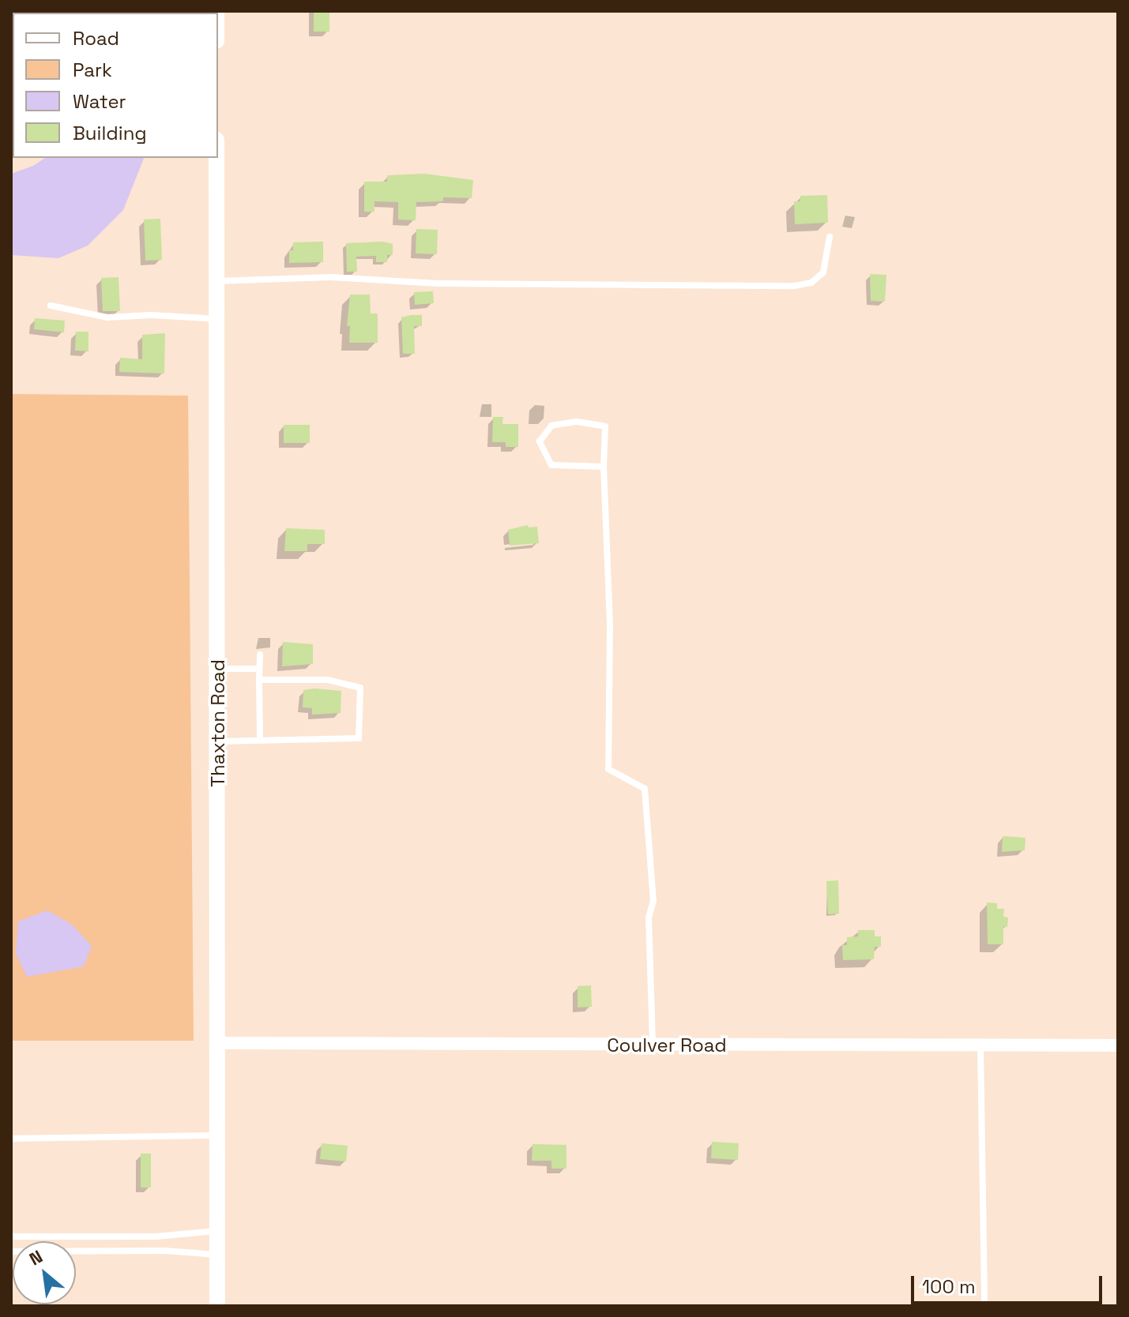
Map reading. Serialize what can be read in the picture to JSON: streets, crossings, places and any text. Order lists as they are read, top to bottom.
{
  "streets": {
    "street": ["Thaxton Road", "Coulver Road"]
  },
  "crossings": [
    ["Thaxton Road", "Coulver Road"]
  ],
  "legend": [
    "Road",
    "Park",
    "Water",
    "Building"
  ],
  "scale_bar": "100 m",
  "north": "top left"
}
